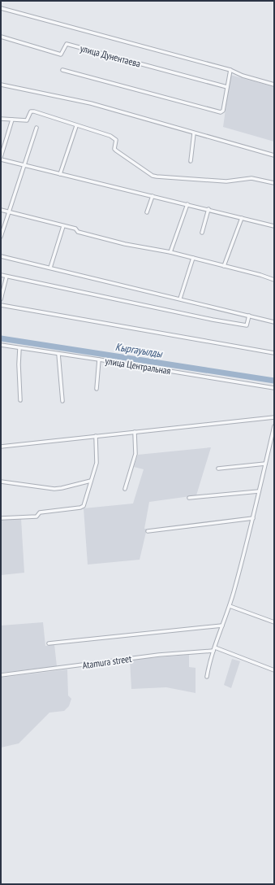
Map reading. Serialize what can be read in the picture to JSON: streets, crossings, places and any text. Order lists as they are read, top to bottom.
{
  "streets": {
    "street": ["улица Дунентаева", "улица Центральная", "Atamura street"]
  },
  "water": ["Кыргауылды"]
}
